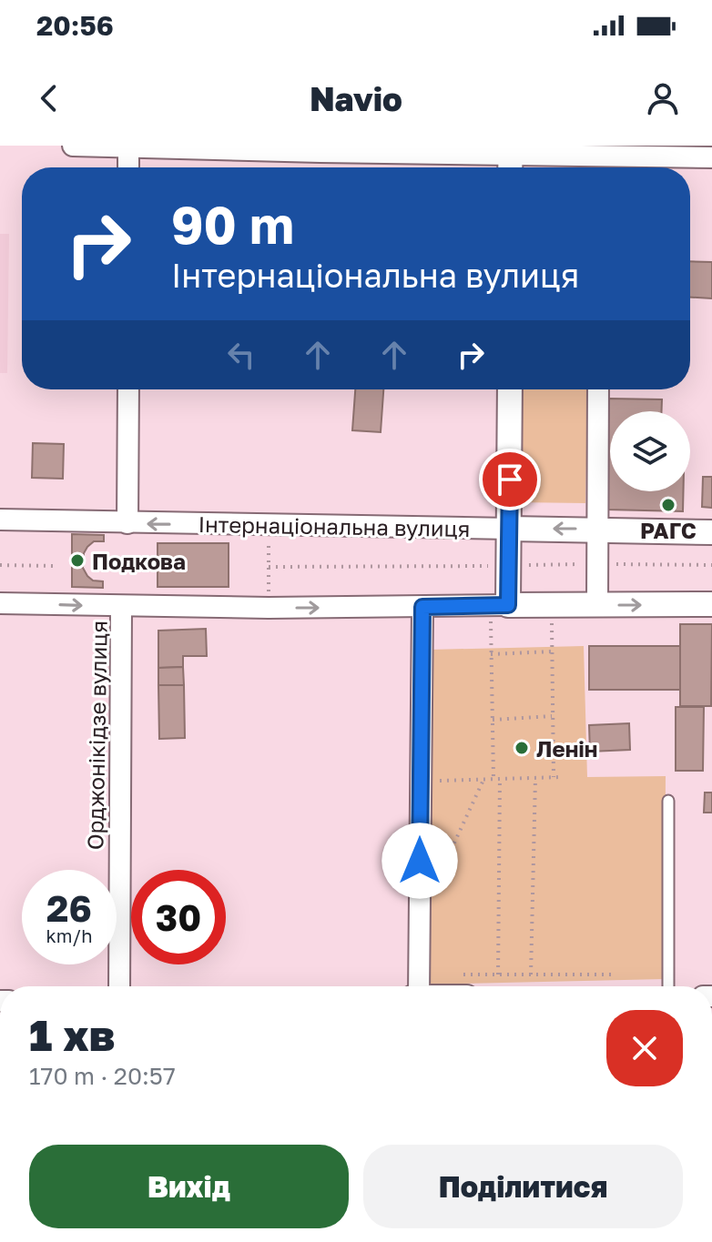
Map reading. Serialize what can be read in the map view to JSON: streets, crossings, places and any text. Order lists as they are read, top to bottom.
{
  "streets": {
    "street": ["Інтернаціональна вулиця", "Орджонікідзе вулиця"]
  },
  "places": ["РАГС", "Подкова", "Ленін"],
  "page": {
    "status": "20:56",
    "header": "Navio",
    "turn": ["90 m", "Інтернаціональна вулиця"],
    "speed": "26 km/h",
    "limit": "30",
    "heading": ["1 хв", "170 m · 20:57"],
    "buttons": ["Вихід", "Поділитися"]
  }
}
